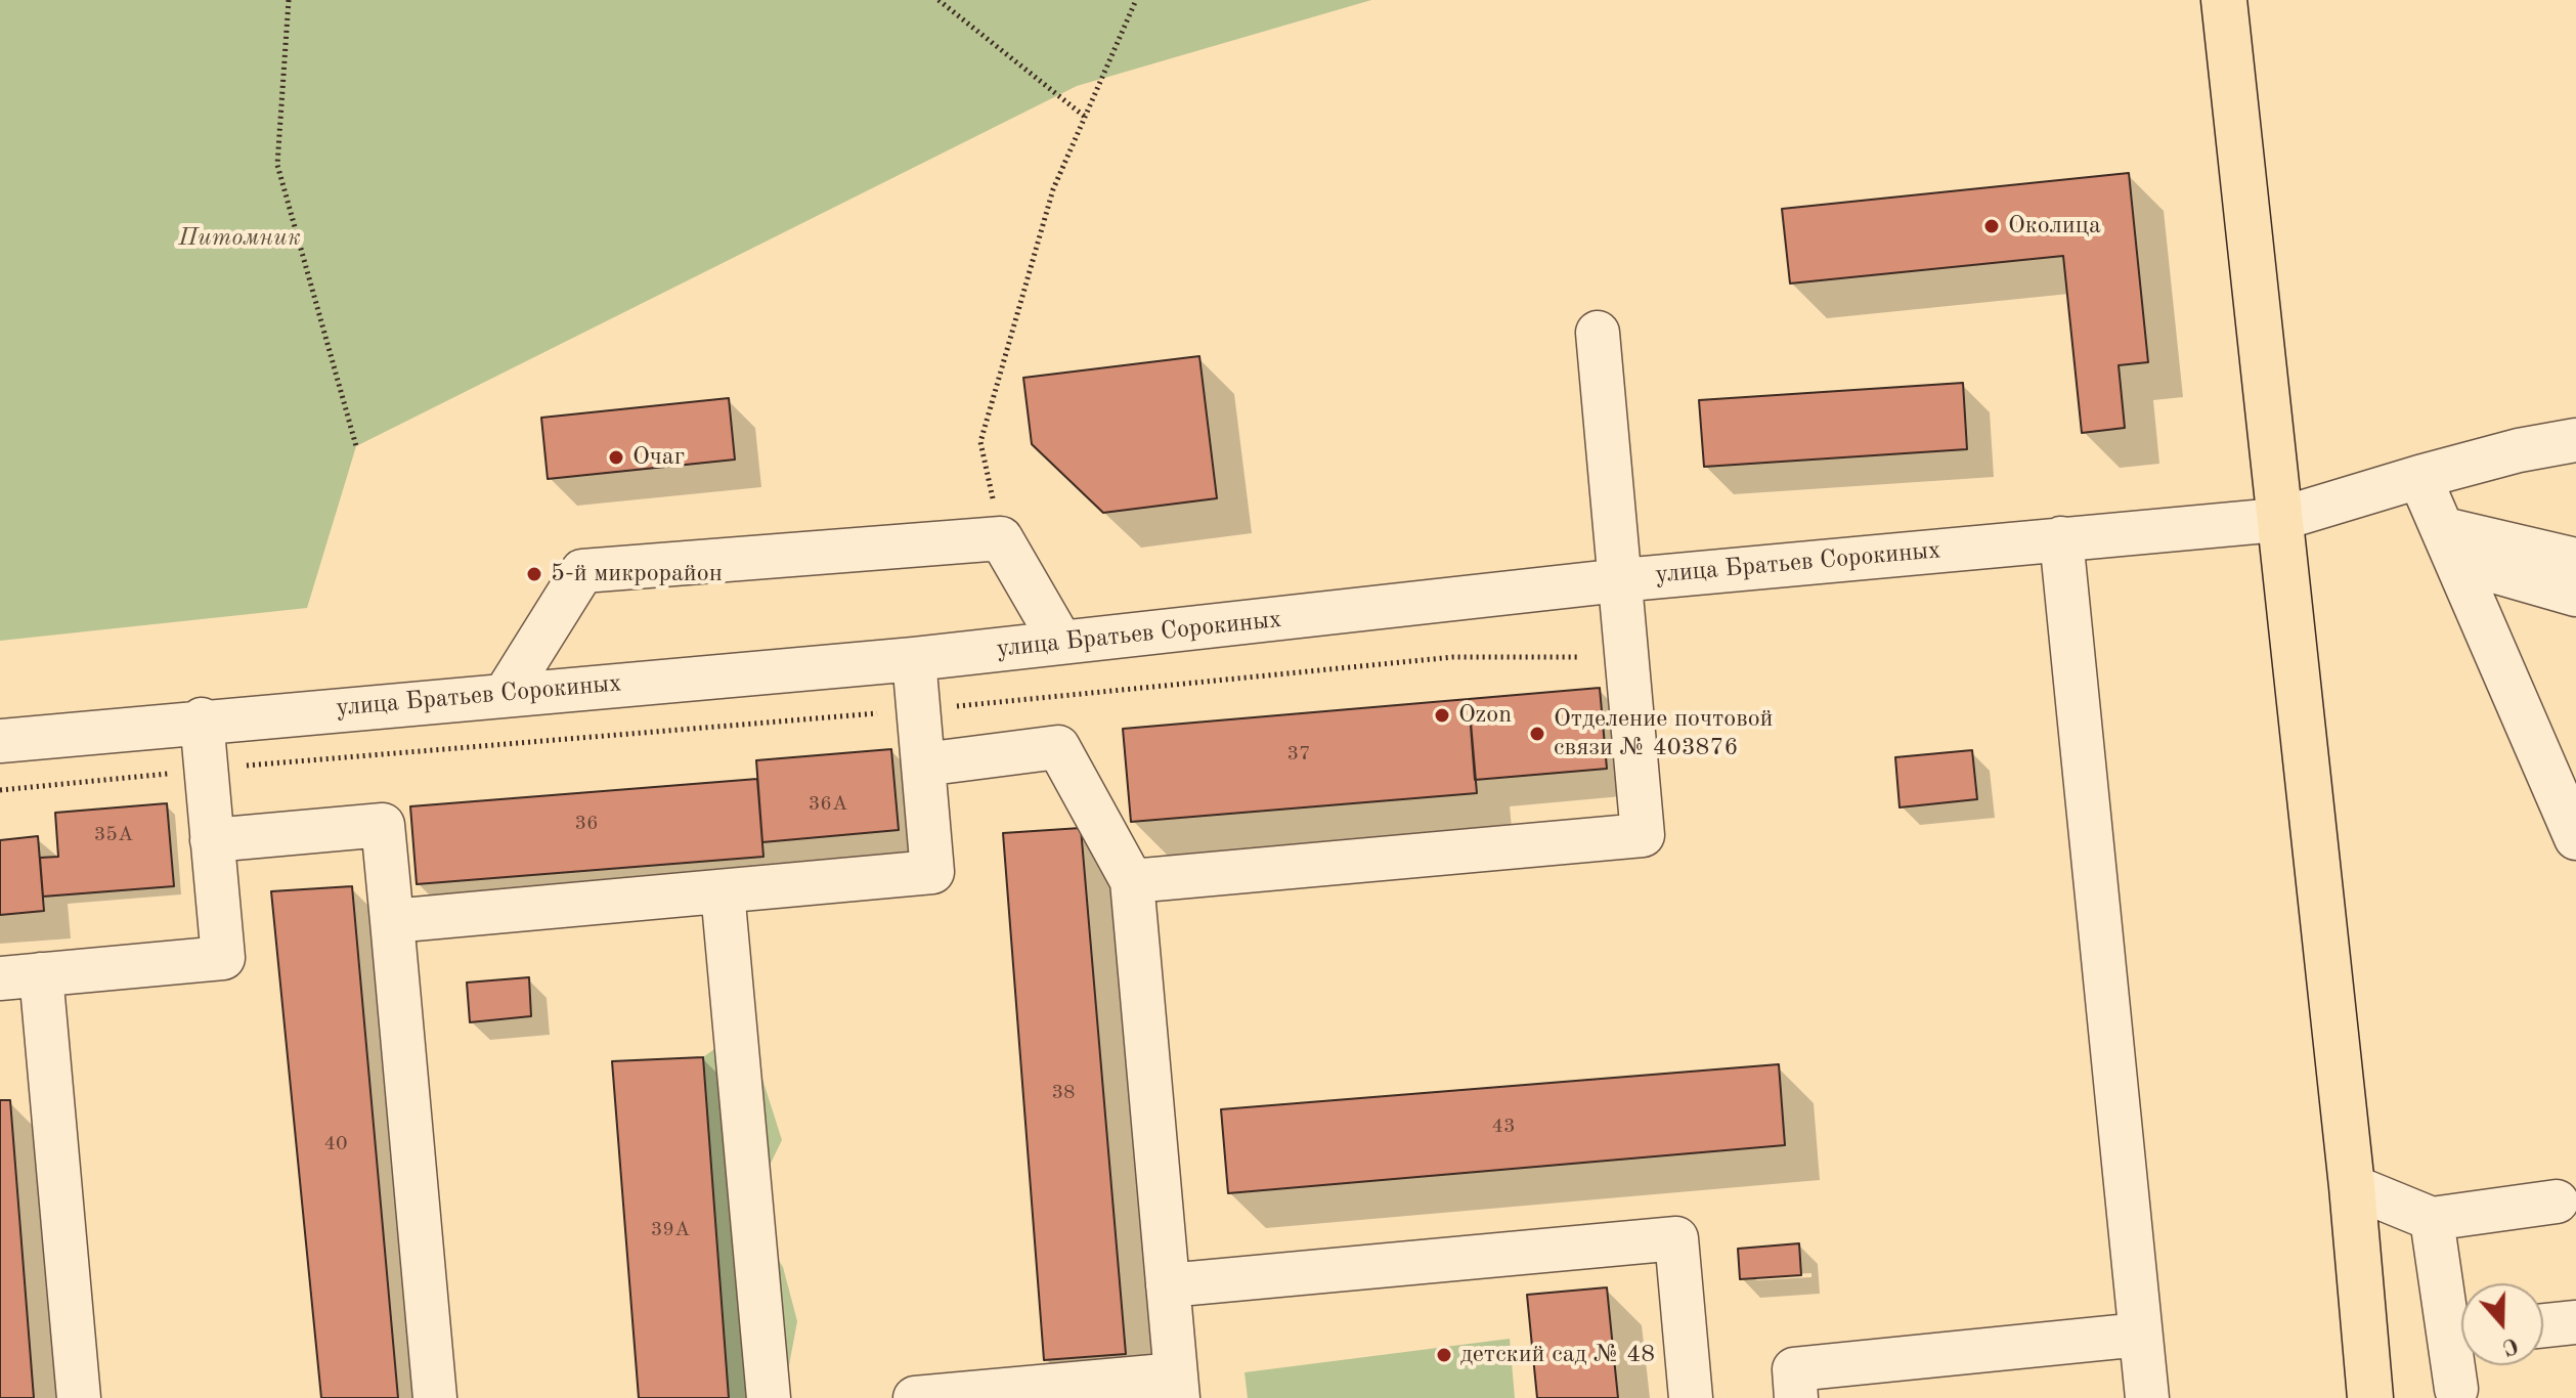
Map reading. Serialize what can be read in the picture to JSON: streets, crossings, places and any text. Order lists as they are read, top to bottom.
{
  "streets": {
    "street": ["улица Братьев Сорокиных"]
  },
  "parks": ["Питомник"],
  "places": [
    "Околица",
    "Очаг",
    "5-й микрорайон",
    "Ozon",
    "Отделение почтовой связи № 403876",
    "детский сад № 48"
  ],
  "house_numbers": [
    "37",
    "36А",
    "36",
    "35А",
    "38",
    "43",
    "40",
    "39А"
  ],
  "north": "bottom"
}
